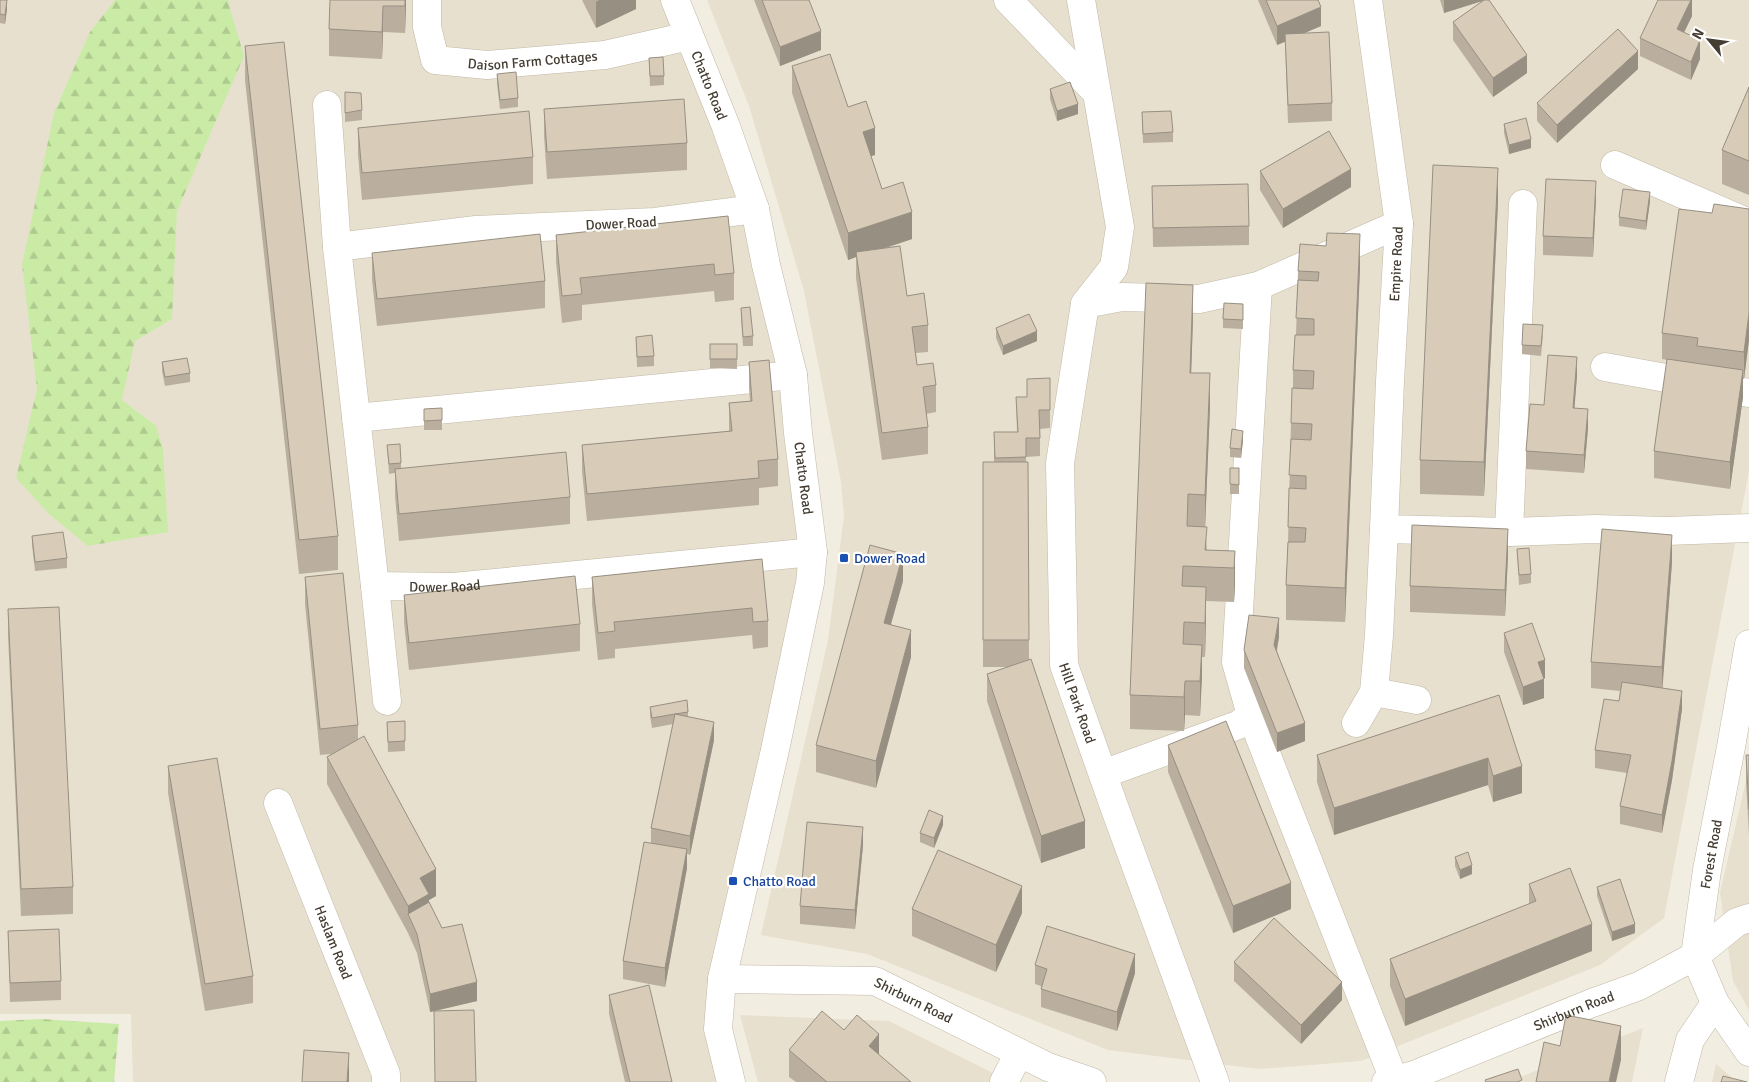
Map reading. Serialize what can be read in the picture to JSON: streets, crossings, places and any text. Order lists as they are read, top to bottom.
{
  "streets": {
    "street": [
      "Daison Farm Cottages",
      "Chatto Road",
      "Dower Road",
      "Empire Road",
      "Hill Park Road",
      "Forest Road",
      "Haslam Road",
      "Shirburn Road"
    ]
  },
  "crossings": [
    ["Daison Farm Cottages", "Chatto Road"],
    ["Chatto Road", "Dower Road"],
    ["Chatto Road", "Shirburn Road"],
    ["Forest Road", "Shirburn Road"]
  ],
  "places": {
    "transit": ["Dower Road", "Chatto Road"]
  },
  "north": "top left"
}
